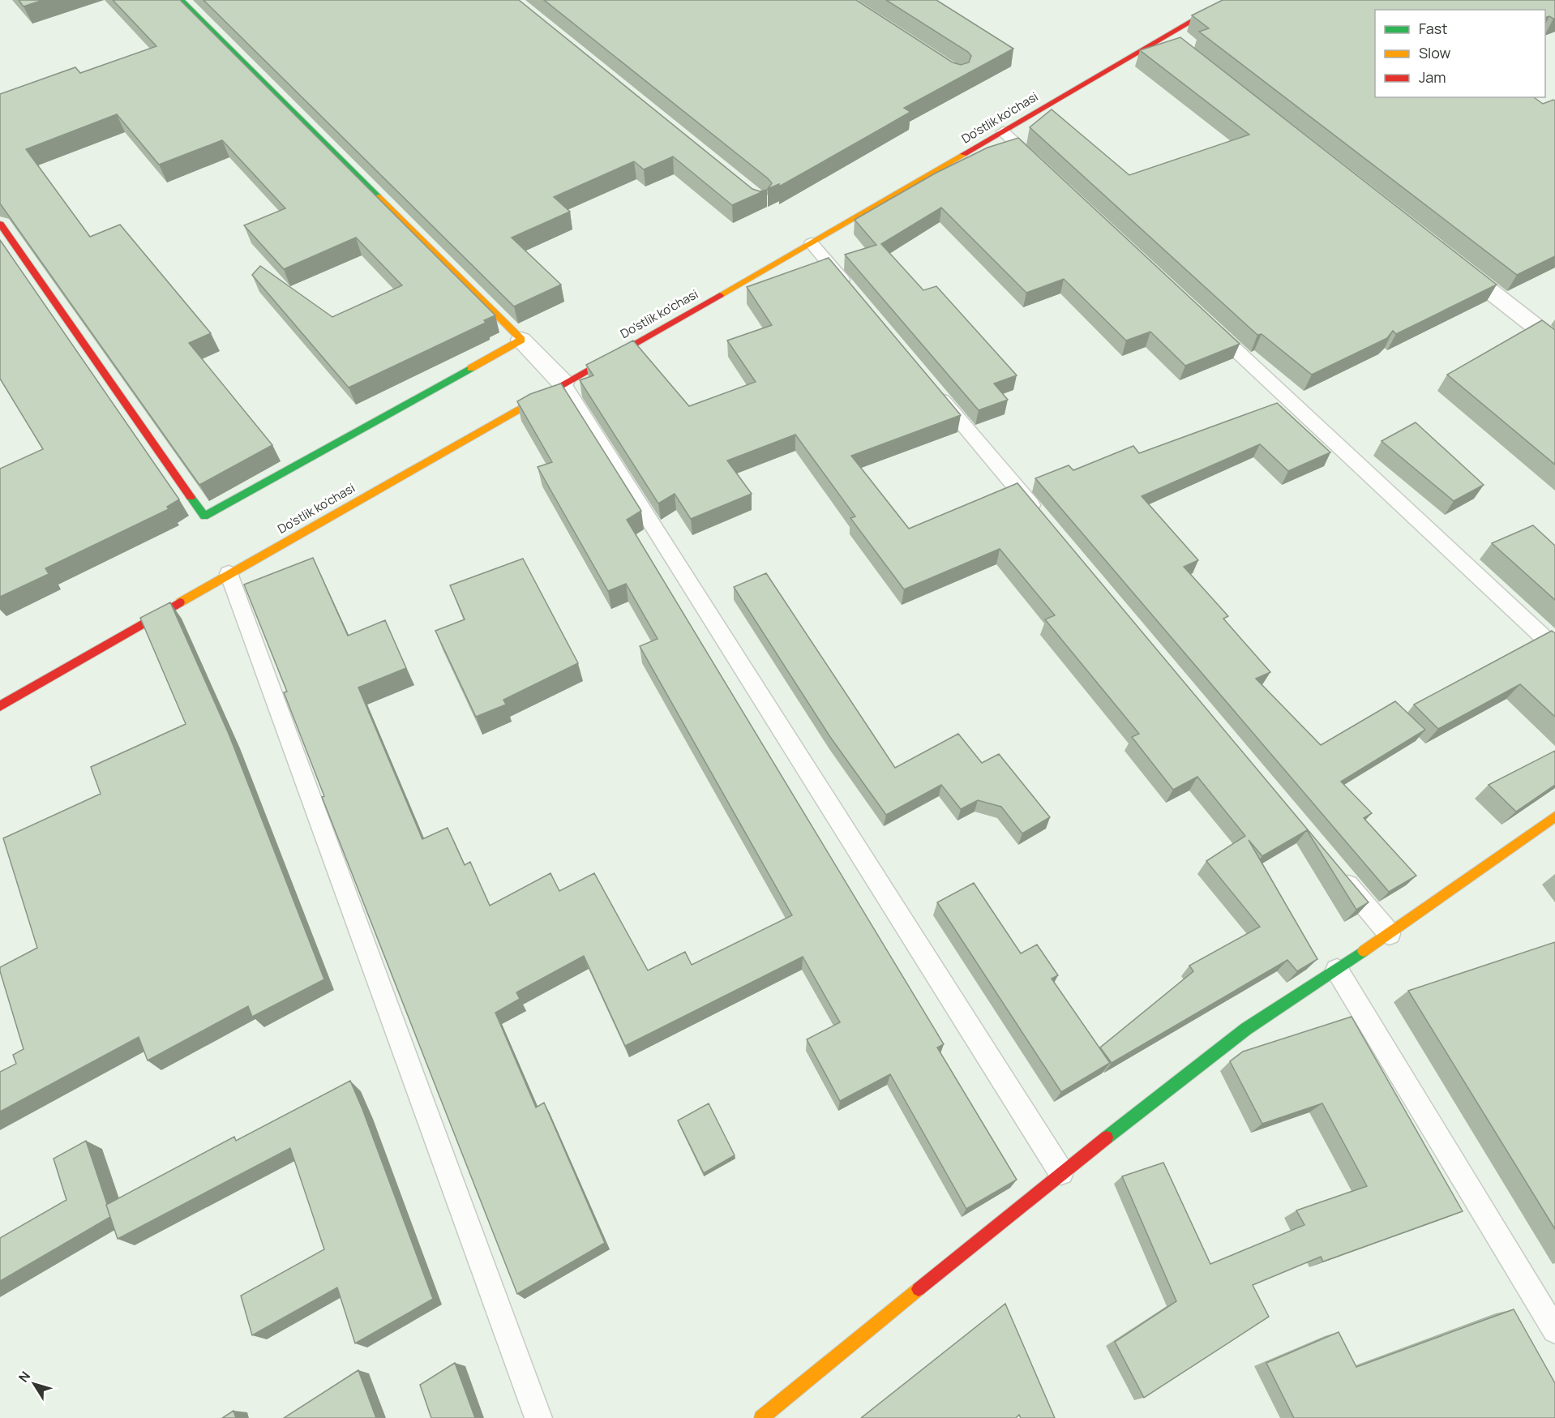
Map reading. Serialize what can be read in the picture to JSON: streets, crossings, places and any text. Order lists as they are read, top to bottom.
{
  "streets": {
    "street": ["Do'stlik ko'chasi"]
  },
  "legend": ["Fast", "Slow", "Jam"],
  "north": "top left"
}
